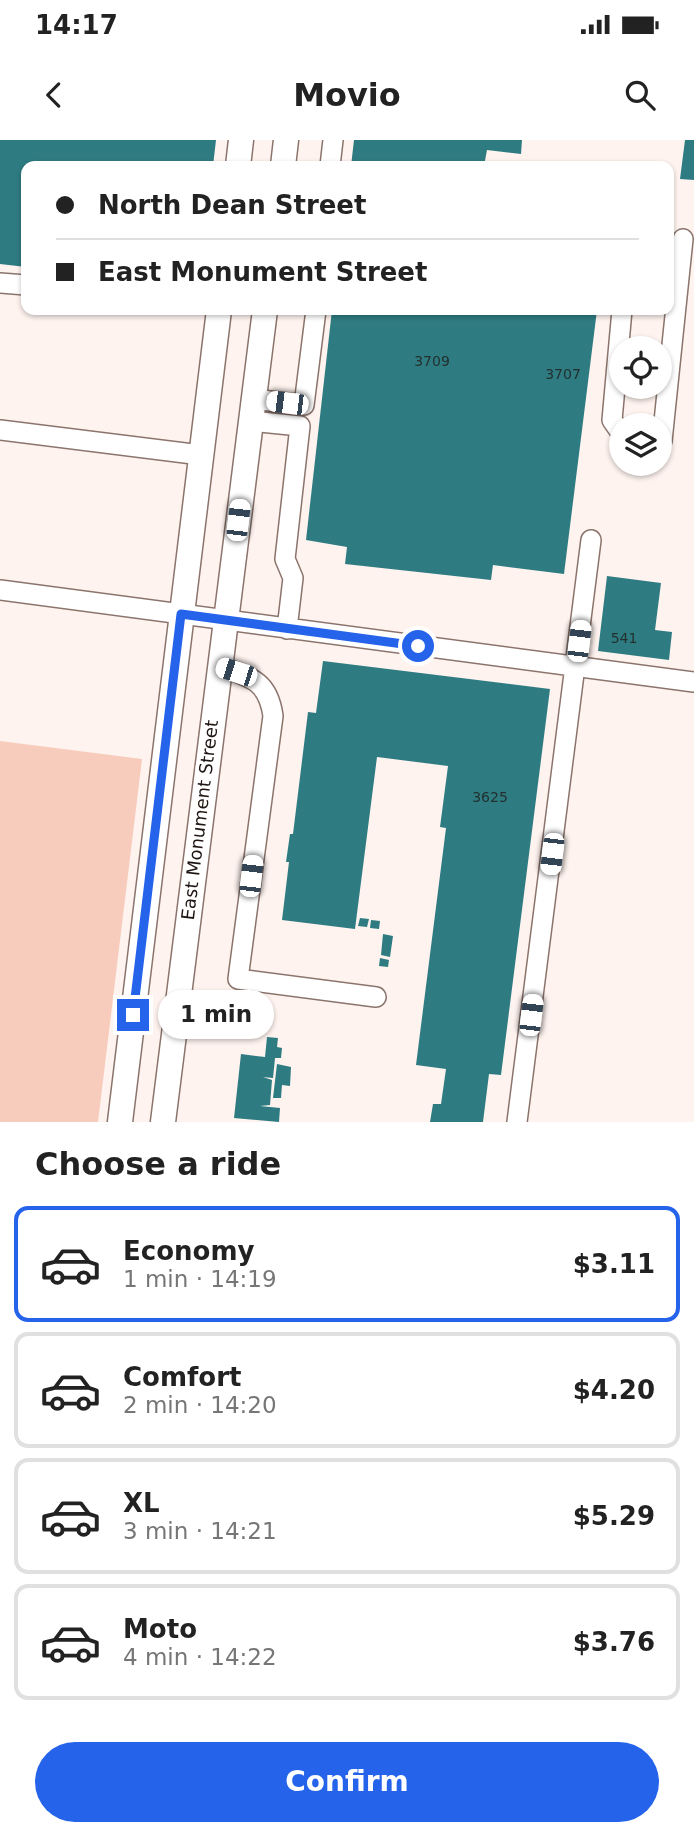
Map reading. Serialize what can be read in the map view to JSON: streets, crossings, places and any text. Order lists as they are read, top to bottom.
{
  "streets": {
    "main road": ["East Monument Street"]
  },
  "house_numbers": [
    "3709",
    "3707",
    "541",
    "3625"
  ],
  "page": {
    "status": "14:17",
    "header": "Movio",
    "banner": ["North Dean Street", "East Monument Street"],
    "bubble": "1 min",
    "heading": "Choose a ride",
    "list": [
      {
        "name": "Economy",
        "note": "1 min · 14:19",
        "value": "$3.11"
      },
      {
        "name": "Comfort",
        "note": "2 min · 14:20",
        "value": "$4.20"
      },
      {
        "name": "XL",
        "note": "3 min · 14:21",
        "value": "$5.29"
      },
      {
        "name": "Moto",
        "note": "4 min · 14:22",
        "value": "$3.76"
      }
    ],
    "buttons": "Confirm"
  }
}
